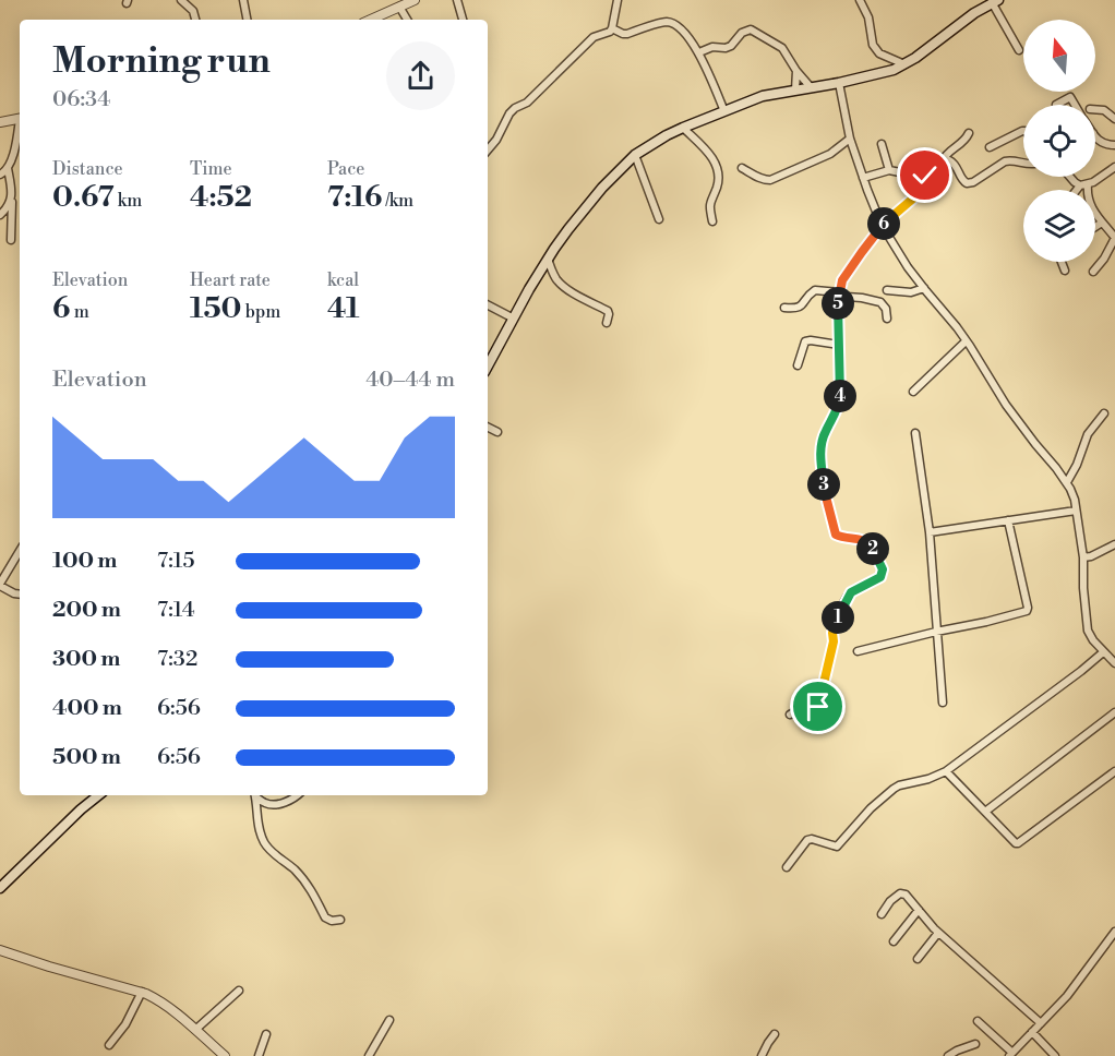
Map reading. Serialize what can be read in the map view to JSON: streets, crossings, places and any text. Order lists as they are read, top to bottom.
{
  "north": "top",
  "page": {
    "heading": ["Morning run", "06:34"],
    "stats": [
      ["Distance", "0.67 km"],
      ["Time", "4:52"],
      ["Pace", "7:16 /km"],
      ["Elevation", "6 m"],
      ["Heart rate", "150 bpm"],
      ["kcal", "41"]
    ],
    "pins": [
      "6",
      "5",
      "4",
      "3",
      "2",
      "1"
    ],
    "chart": ["Elevation", "40–44 m"],
    "list": [
      {
        "name": "100 m",
        "note": "7:15"
      },
      {
        "name": "200 m",
        "note": "7:14"
      },
      {
        "name": "300 m",
        "note": "7:32"
      },
      {
        "name": "400 m",
        "note": "6:56"
      },
      {
        "name": "500 m",
        "note": "6:56"
      }
    ]
  }
}
